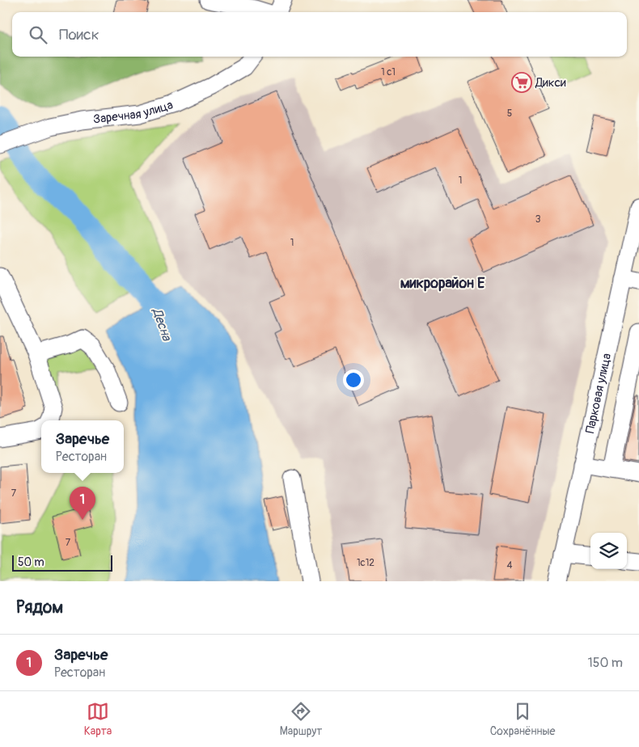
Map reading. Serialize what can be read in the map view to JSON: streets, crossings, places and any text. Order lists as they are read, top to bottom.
{
  "streets": {
    "street": ["Заречная улица", "Парковая улица"]
  },
  "districts": ["микрорайон Е"],
  "water": ["Десна"],
  "places": {
    "supermarket": ["Дикси"]
  },
  "house_numbers": [
    "1 с1",
    "5",
    "1",
    "3",
    "1",
    "7",
    "7",
    "1с12",
    "4"
  ],
  "scale_bar": "50 m",
  "page": {
    "search": "Поиск",
    "popup": ["Заречье", "Ресторан"],
    "pins": "1",
    "scale": "50 m",
    "heading": "Рядом",
    "list": [
      {
        "mark": "1",
        "name": "Заречье",
        "note": "Ресторан",
        "value": "150 m"
      }
    ],
    "nav": ["Карта", "Маршрут", "Сохранённые"]
  }
}
